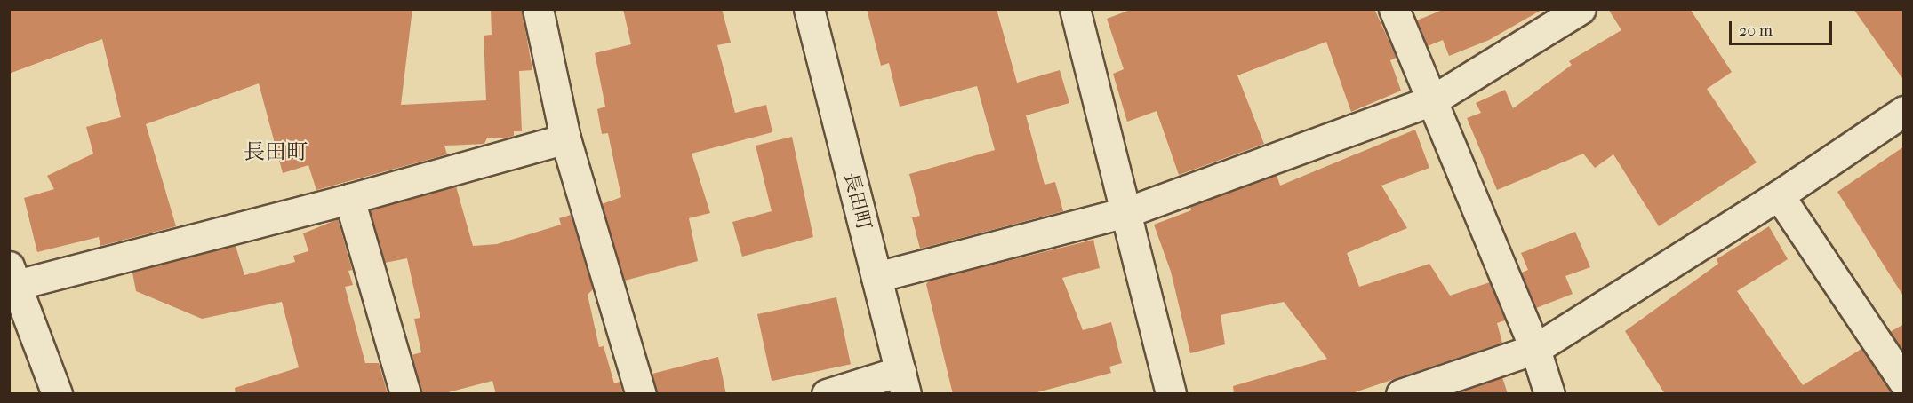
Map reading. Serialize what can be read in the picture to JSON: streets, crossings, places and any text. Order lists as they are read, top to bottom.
{
  "streets": {
    "street": ["長田町"]
  },
  "districts": ["長田町"],
  "scale_bar": "20 m"
}
